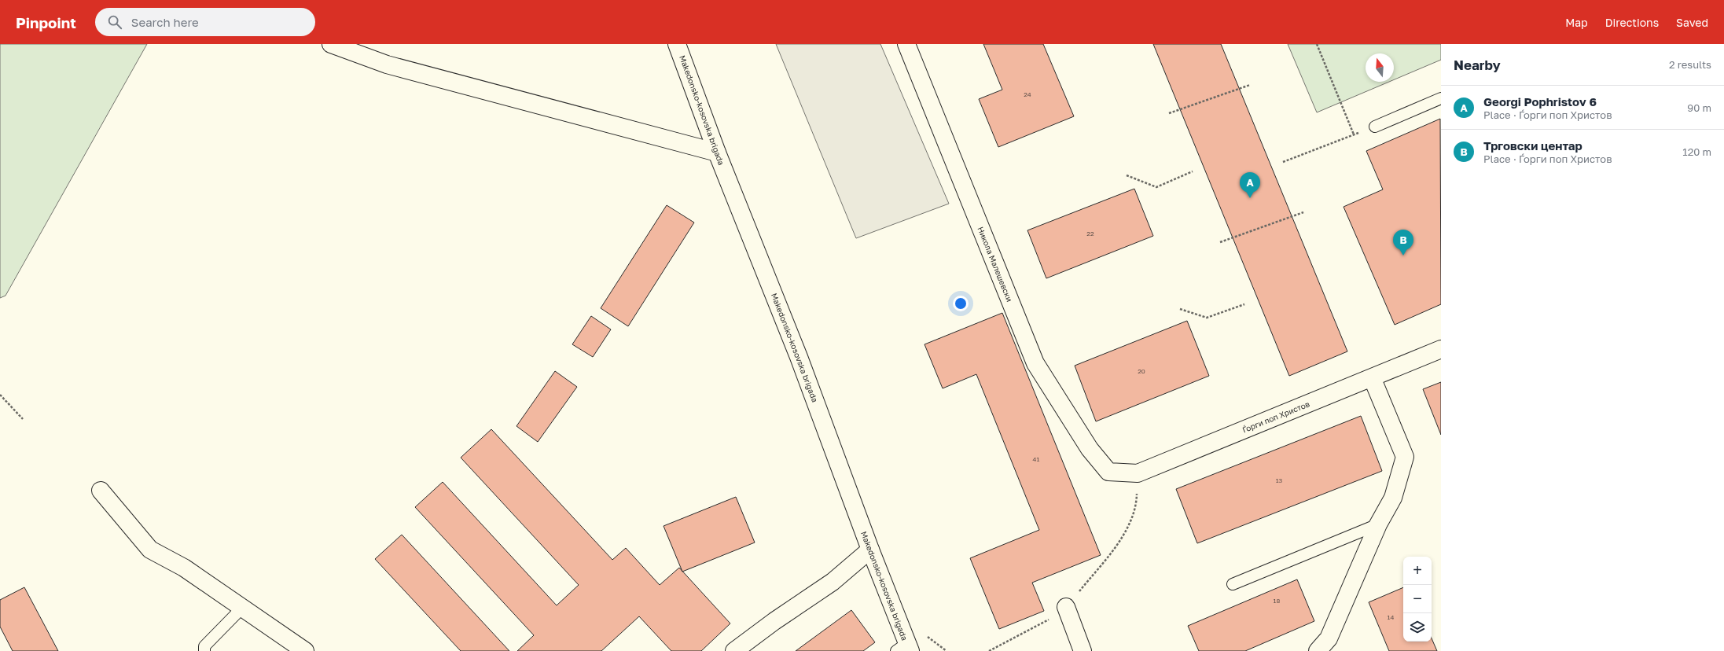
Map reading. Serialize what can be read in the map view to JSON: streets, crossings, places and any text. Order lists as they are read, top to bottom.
{
  "streets": {
    "street": ["Makedonsko-kosovska brigada", "Никола Малешевски", "Ѓорги поп Христов"]
  },
  "crossings": [
    ["Никола Малешевски", "Ѓорги поп Христов"]
  ],
  "house_numbers": [
    "24",
    "22",
    "20",
    "41",
    "13",
    "18",
    "14"
  ],
  "north": "top",
  "page": {
    "header": "Pinpoint",
    "search": "Search here",
    "nav": ["Map", "Directions", "Saved"],
    "heading": ["Nearby", "2 results"],
    "list": [
      {
        "mark": "A",
        "name": "Georgi Pophristov 6",
        "note": "Place · Ѓорги поп Христов",
        "value": "90 m"
      },
      {
        "mark": "B",
        "name": "Трговски центар",
        "note": "Place · Ѓорги поп Христов",
        "value": "120 m"
      }
    ],
    "pins": ["A", "B"],
    "map_buttons": ["+", "−"]
  }
}
